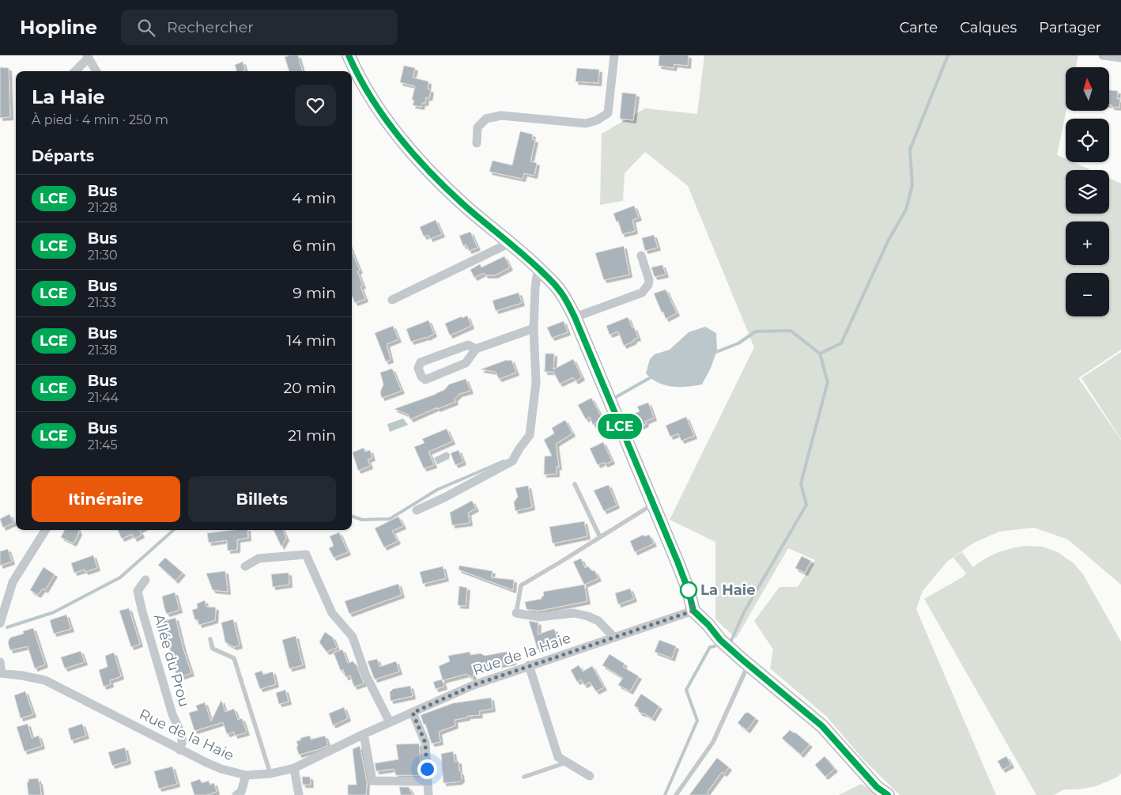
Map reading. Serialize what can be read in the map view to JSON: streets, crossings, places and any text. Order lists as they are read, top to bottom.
{
  "streets": {
    "street": ["Rue de la Haie", "Allée du Prou"]
  },
  "crossings": [
    ["Rue de la Haie", "Allée du Prou"]
  ],
  "places": ["La Haie"],
  "lines": ["bus line LCE"],
  "north": "top",
  "page": {
    "header": "Hopline",
    "search": "Rechercher",
    "nav": ["Carte", "Calques", "Partager"],
    "on_map": "LCE",
    "map_buttons": ["+", "−"],
    "heading": [
      ["La Haie", "À pied · 4 min · 250 m"],
      "Départs"
    ],
    "list": [
      {
        "mark": "LCE",
        "name": "Bus",
        "note": "21:28",
        "value": "4 min"
      },
      {
        "mark": "LCE",
        "name": "Bus",
        "note": "21:30",
        "value": "6 min"
      },
      {
        "mark": "LCE",
        "name": "Bus",
        "note": "21:33",
        "value": "9 min"
      },
      {
        "mark": "LCE",
        "name": "Bus",
        "note": "21:38",
        "value": "14 min"
      },
      {
        "mark": "LCE",
        "name": "Bus",
        "note": "21:44",
        "value": "20 min"
      },
      {
        "mark": "LCE",
        "name": "Bus",
        "note": "21:45",
        "value": "21 min"
      }
    ],
    "buttons": ["Itinéraire", "Billets"]
  }
}
